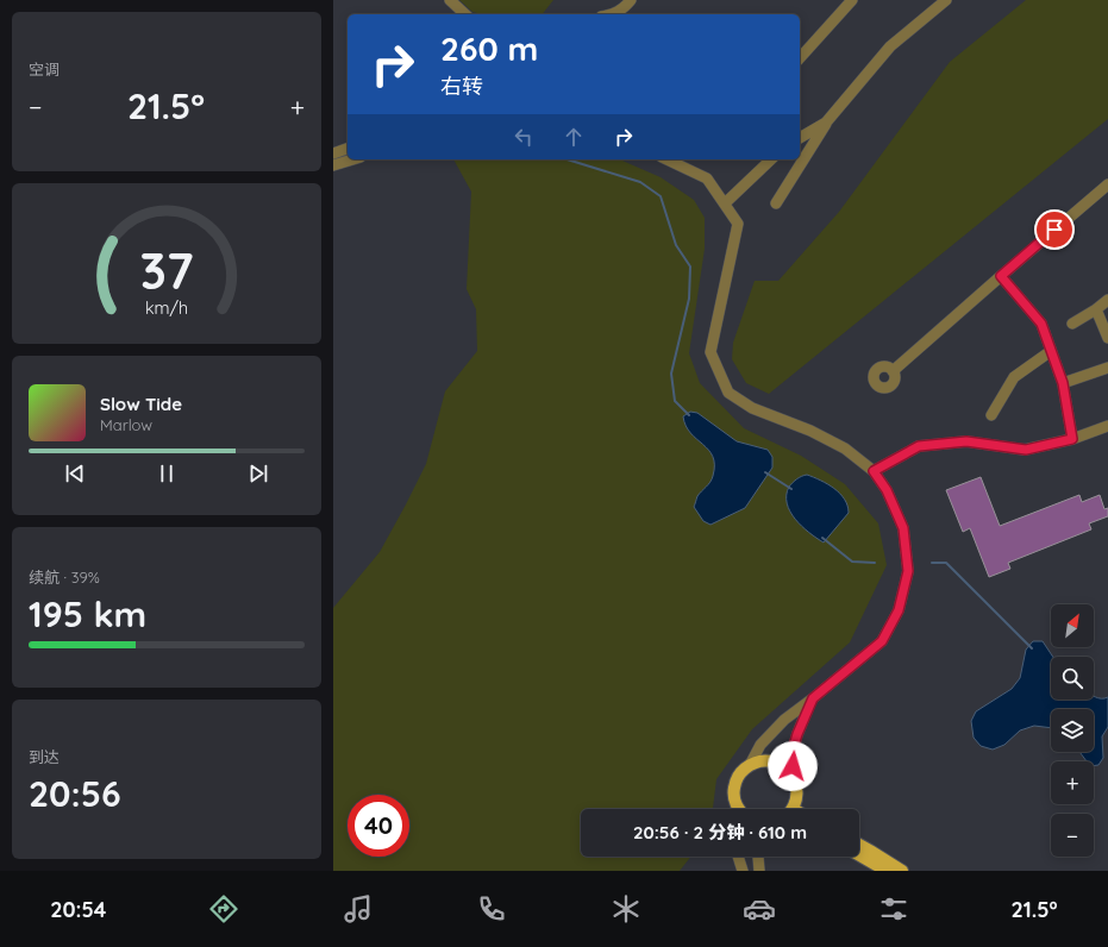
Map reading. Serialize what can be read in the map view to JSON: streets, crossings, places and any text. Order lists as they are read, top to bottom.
{
  "north": "top right",
  "page": {
    "tile": [
      "空调",
      ["续航 · 39%", "195 km"],
      ["到达", "20:56"]
    ],
    "turn": ["260 m", "右转"],
    "heat": ["−", "21.5°", "+"],
    "song": ["Slow Tide", "Marlow"],
    "map_buttons": ["+", "−"],
    "limit": "40",
    "trip": "20:56 · 2 分钟 · 610 m",
    "tabs": ["20:54", "21.5°"],
    "gauge": ["37", "km/h"]
  }
}
